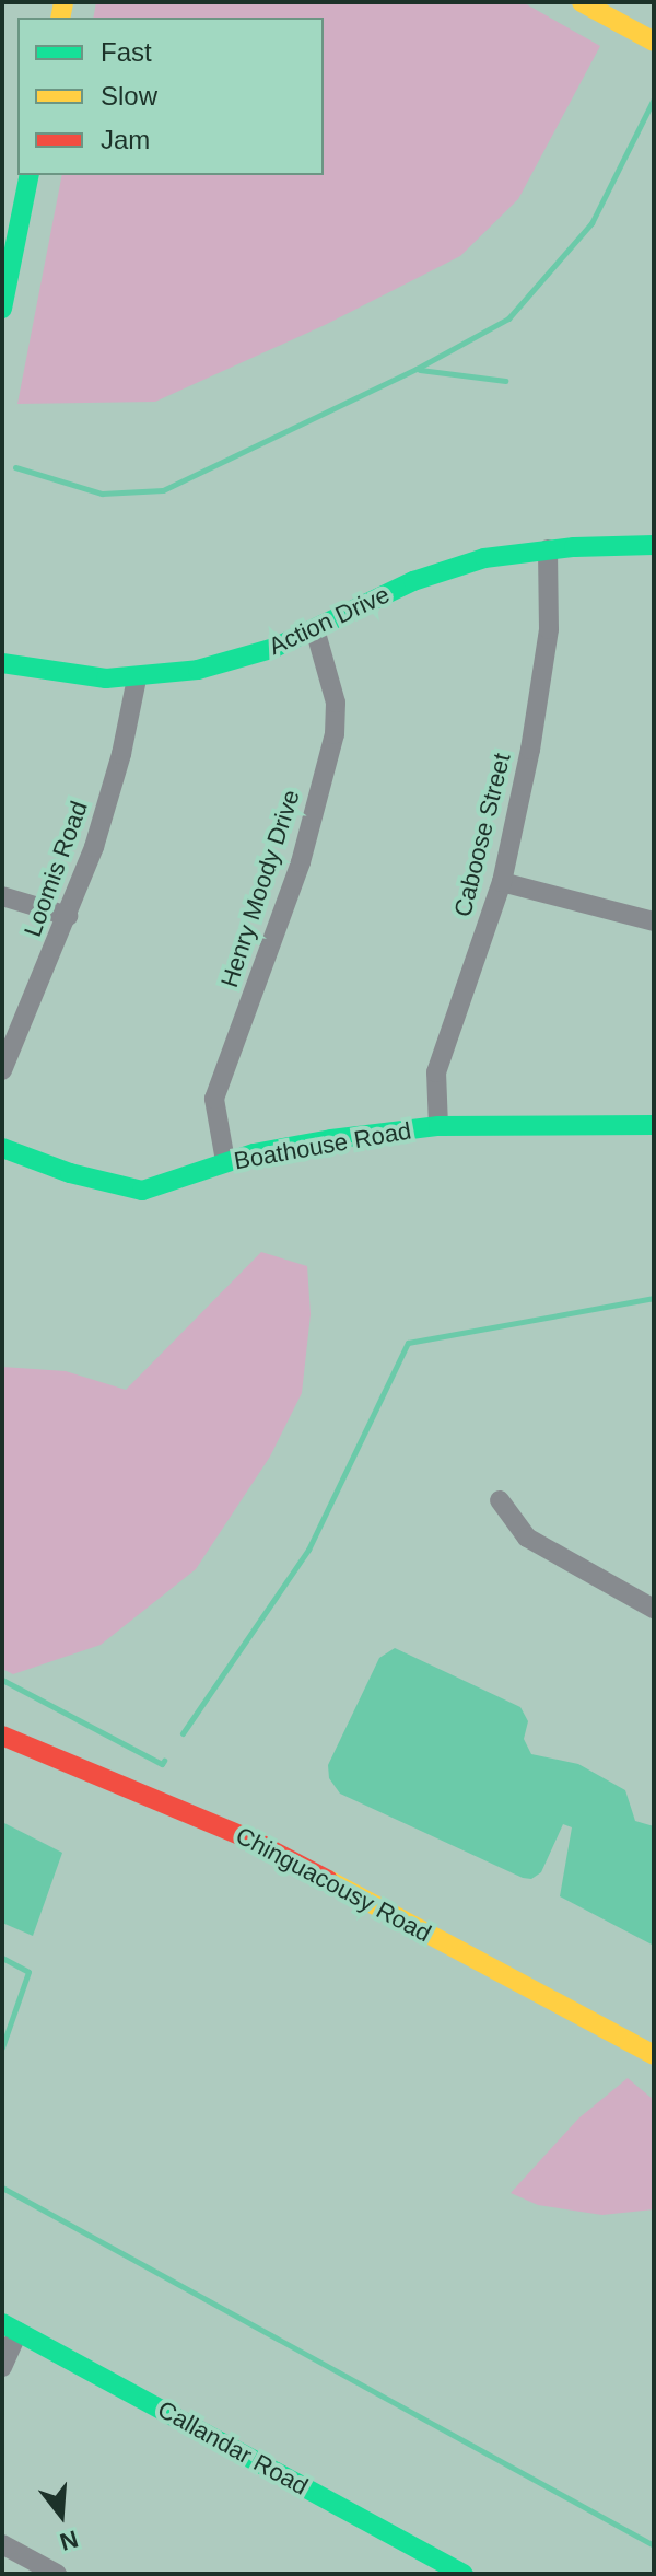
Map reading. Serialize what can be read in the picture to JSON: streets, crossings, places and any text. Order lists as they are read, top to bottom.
{
  "streets": {
    "street": [
      "Action Drive",
      "Caboose Street",
      "Loomis Road",
      "Henry Moody Drive",
      "Boathouse Road",
      "Chinguacousy Road",
      "Callandar Road"
    ]
  },
  "crossings": [
    ["Action Drive", "Caboose Street"],
    ["Action Drive", "Loomis Road"],
    ["Action Drive", "Henry Moody Drive"],
    ["Caboose Street", "Boathouse Road"],
    ["Henry Moody Drive", "Boathouse Road"]
  ],
  "legend": ["Fast", "Slow", "Jam"],
  "north": "bottom"
}
